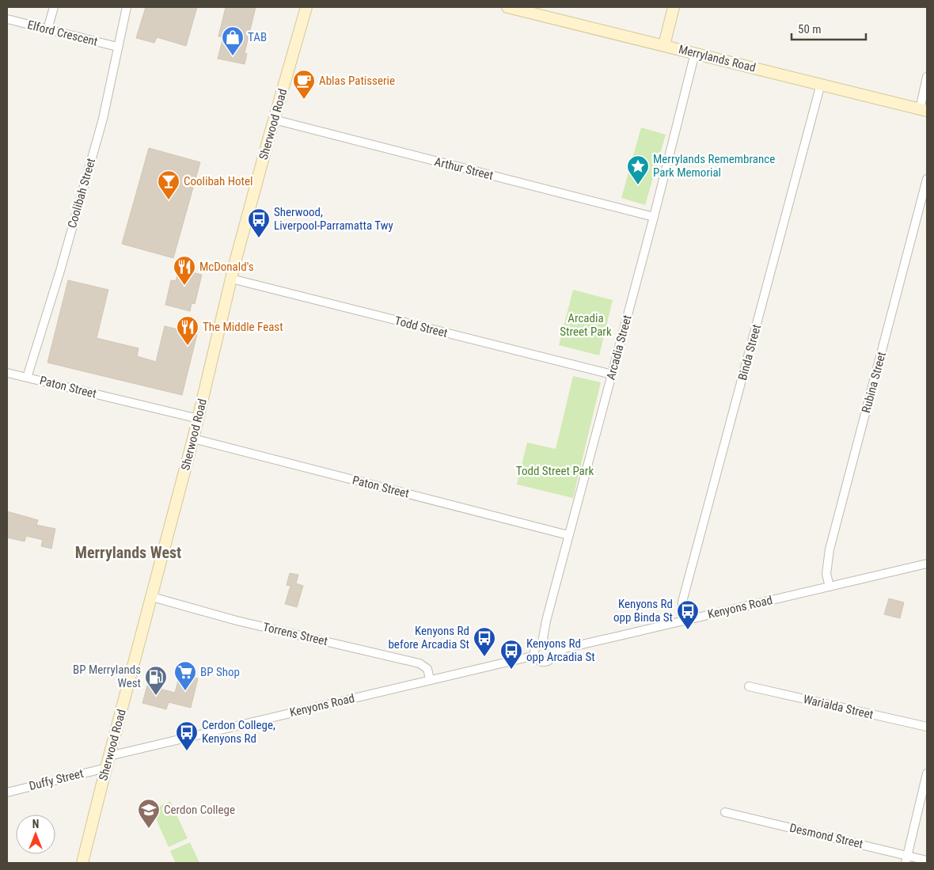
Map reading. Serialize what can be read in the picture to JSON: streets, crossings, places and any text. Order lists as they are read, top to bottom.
{
  "streets": {
    "main road": ["Merrylands Road", "Sherwood Road"],
    "street": [
      "Elford Crescent",
      "Arthur Street",
      "Coolibah Street",
      "Todd Street",
      "Arcadia Street",
      "Binda Street",
      "Rubina Street",
      "Paton Street",
      "Kenyons Road",
      "Torrens Street",
      "Warialda Street",
      "Duffy Street",
      "Desmond Street"
    ]
  },
  "crossings": [
    ["Elford Crescent", "Coolibah Street"],
    ["Merrylands Road", "Arcadia Street"],
    ["Merrylands Road", "Binda Street"],
    ["Sherwood Road", "Arthur Street"],
    ["Sherwood Road", "Todd Street"],
    ["Sherwood Road", "Paton Street"],
    ["Sherwood Road", "Kenyons Road"],
    ["Sherwood Road", "Torrens Street"],
    ["Sherwood Road", "Duffy Street"],
    ["Arthur Street", "Arcadia Street"],
    ["Coolibah Street", "Paton Street"],
    ["Todd Street", "Arcadia Street"],
    ["Arcadia Street", "Paton Street"],
    ["Arcadia Street", "Kenyons Road"],
    ["Binda Street", "Kenyons Road"],
    ["Rubina Street", "Kenyons Road"],
    ["Kenyons Road", "Torrens Street"]
  ],
  "districts": ["Merrylands West"],
  "parks": ["Arcadia Street Park", "Todd Street Park"],
  "places": {
    "shop": ["TAB"],
    "cafe": ["Ablas Patisserie"],
    "place": ["Merrylands Remembrance Park Memorial"],
    "bar": ["Coolibah Hotel"],
    "bus stop": [
      "Sherwood, Liverpool-Parramatta Twy",
      "Kenyons Rd opp Binda St",
      "Kenyons Rd before Arcadia St",
      "Kenyons Rd opp Arcadia St",
      "Cerdon College, Kenyons Rd"
    ],
    "restaurant": ["McDonald's", "The Middle Feast"],
    "supermarket": ["BP Shop"],
    "fuel station": ["BP Merrylands West"],
    "school or university": ["Cerdon College"]
  },
  "scale_bar": "50 m",
  "north": "top"
}
